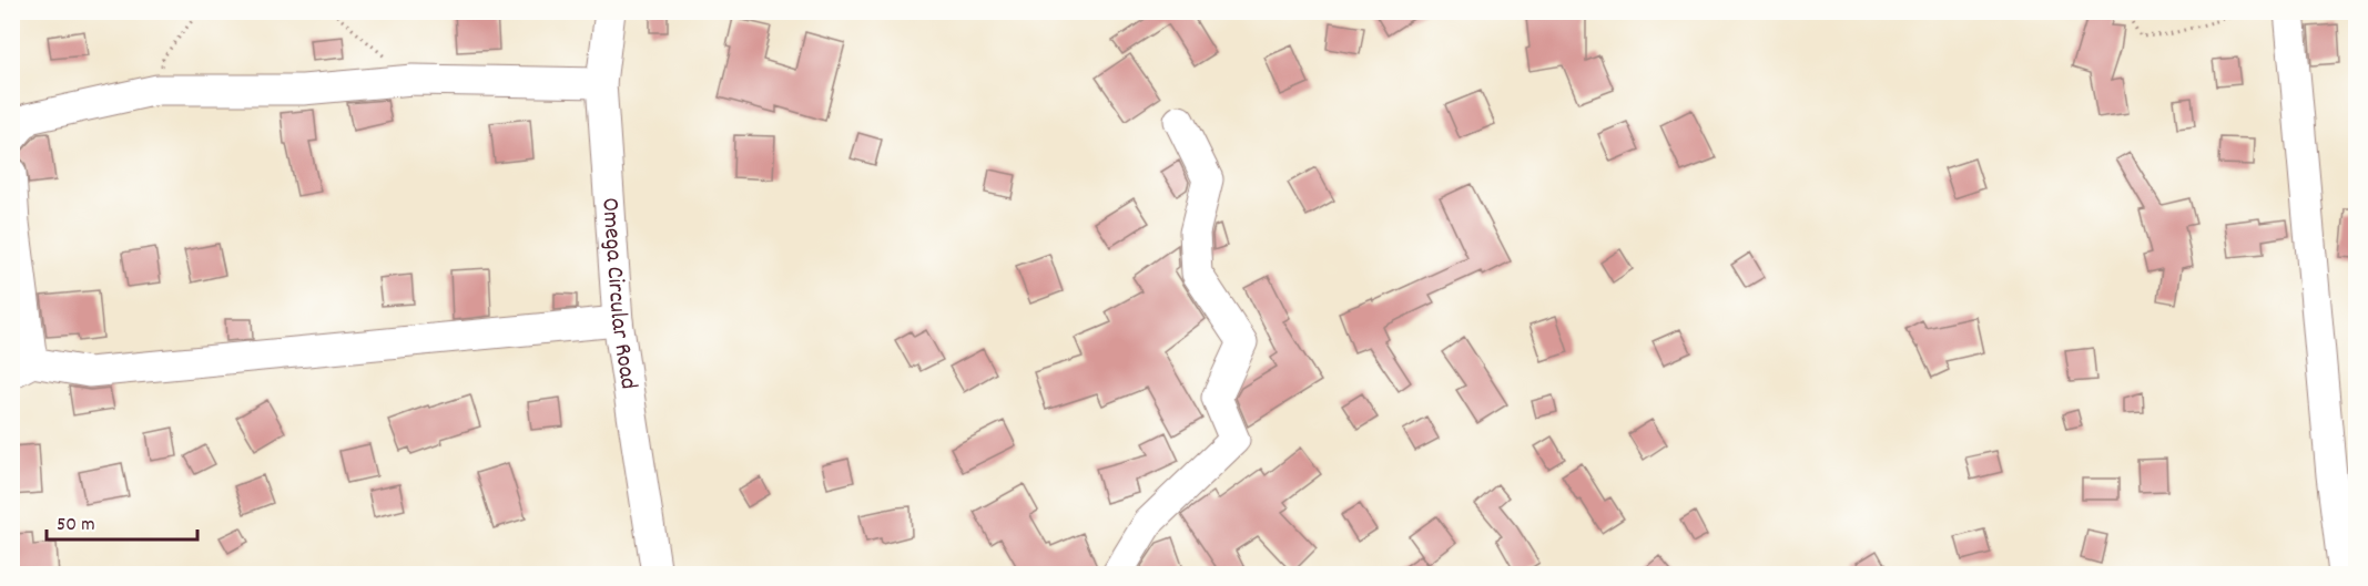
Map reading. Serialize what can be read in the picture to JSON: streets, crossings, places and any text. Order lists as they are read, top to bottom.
{
  "streets": {
    "street": ["Omega Circular Road"]
  },
  "scale_bar": "50 m"
}
